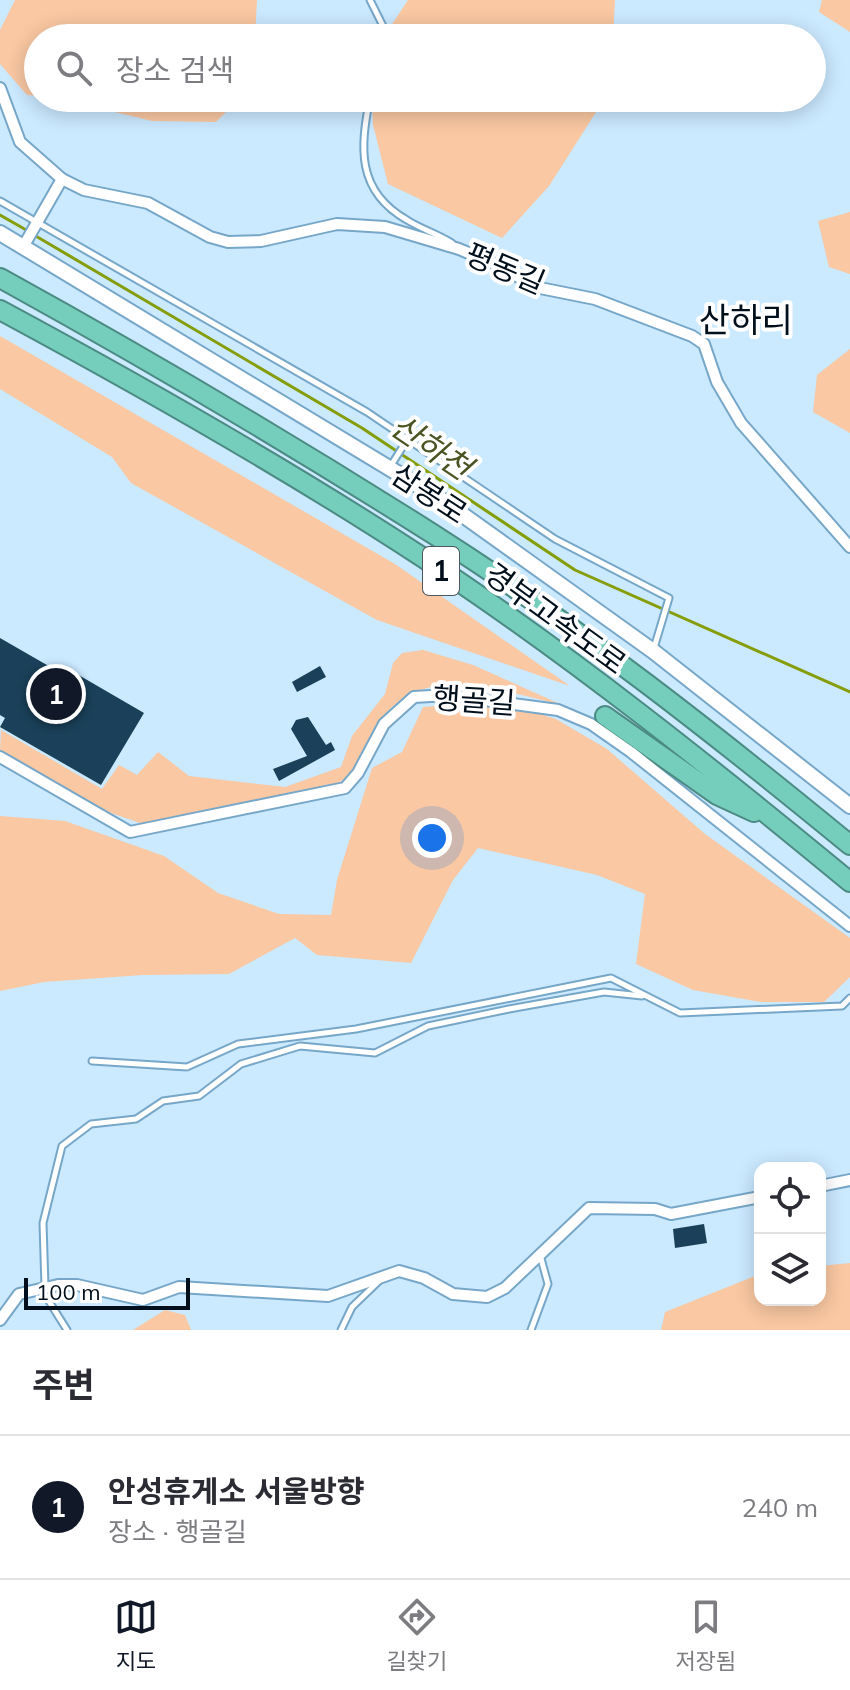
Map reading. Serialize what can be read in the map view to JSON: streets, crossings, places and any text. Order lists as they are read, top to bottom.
{
  "streets": {
    "highway": ["1", "경부고속도로"],
    "main road": ["삼봉로"],
    "street": ["평동길", "행골길"]
  },
  "districts": ["산하리"],
  "water": ["산하천"],
  "scale_bar": "100 m",
  "page": {
    "search": "장소 검색",
    "pins": "1",
    "scale": "100 m",
    "heading": "주변",
    "list": [
      {
        "mark": "1",
        "name": "안성휴게소 서울방향",
        "note": "장소 · 행골길",
        "value": "240 m"
      }
    ],
    "nav": ["지도", "길찾기", "저장됨"]
  }
}
